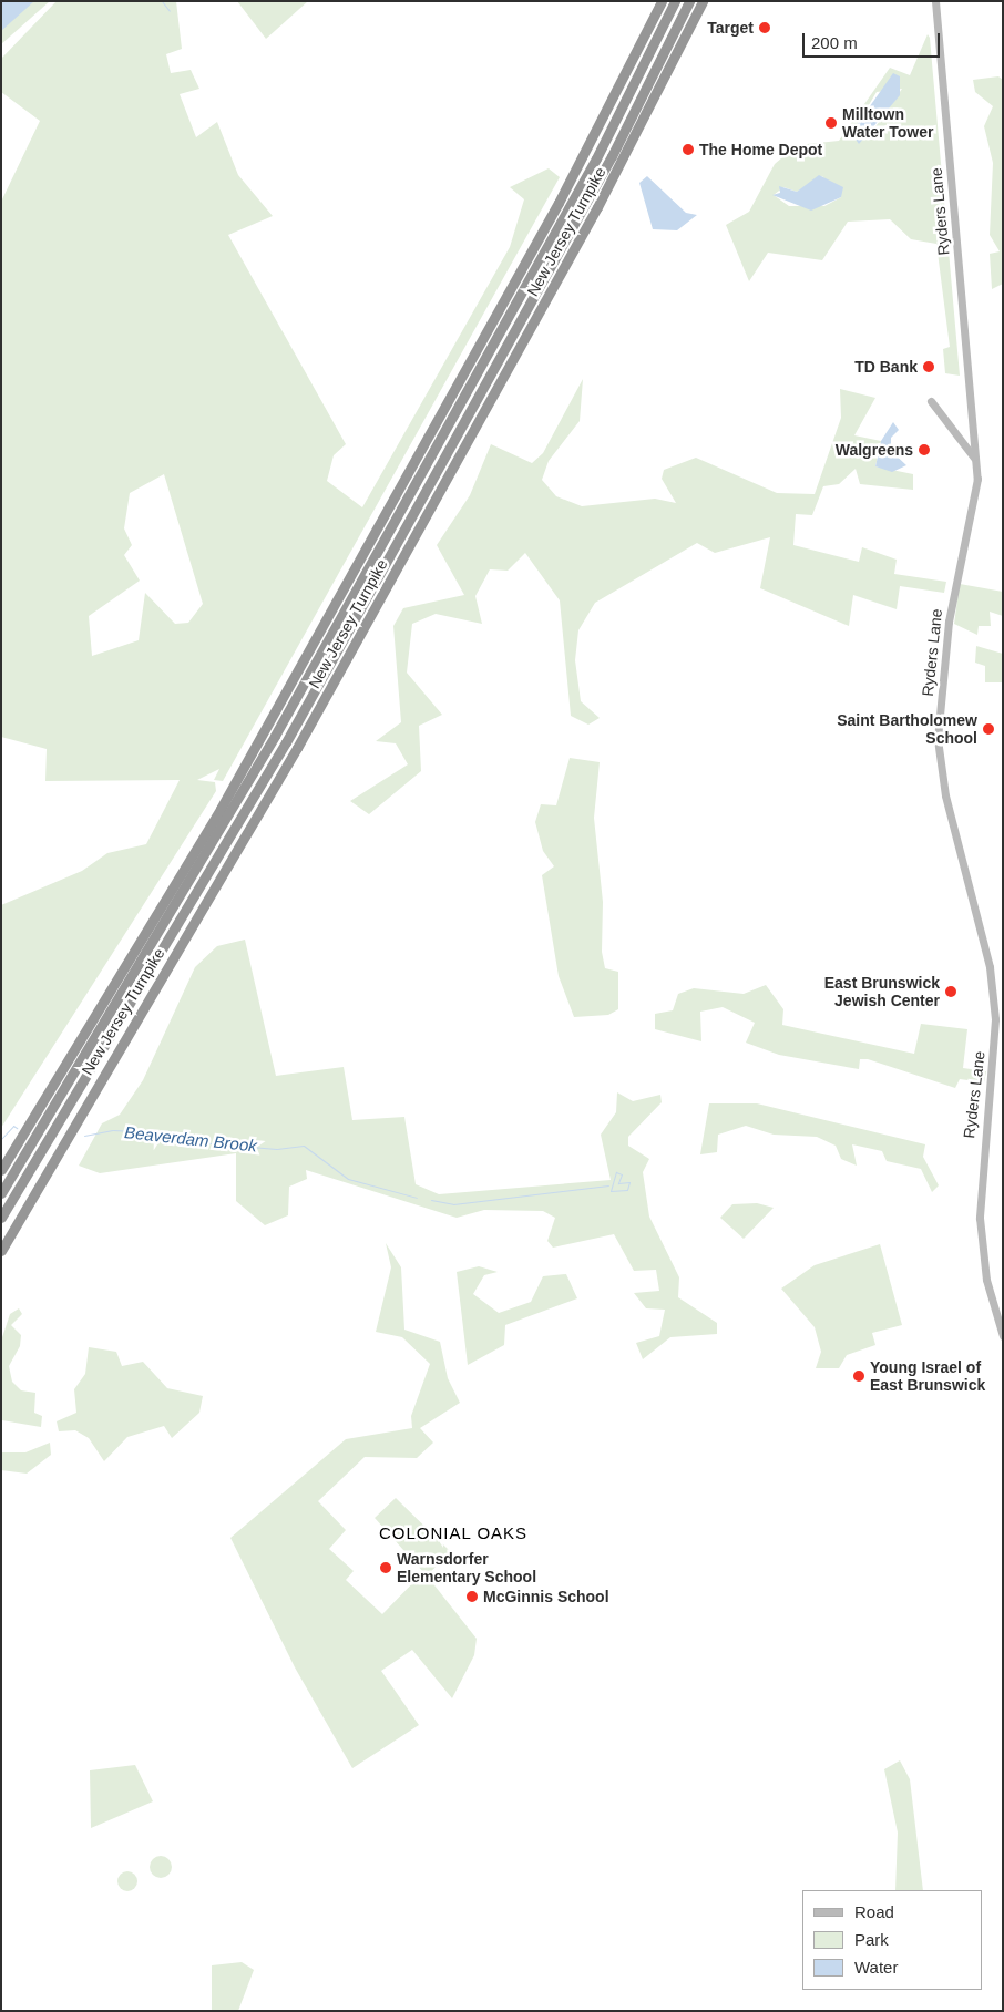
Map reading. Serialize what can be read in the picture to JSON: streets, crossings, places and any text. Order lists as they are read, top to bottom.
{
  "streets": {
    "highway": ["New Jersey Turnpike"],
    "main road": ["Ryders Lane"]
  },
  "districts": ["COLONIAL OAKS"],
  "water": ["Beaverdam Brook"],
  "places": [
    "Target",
    "Milltown Water Tower",
    "The Home Depot",
    "TD Bank",
    "Walgreens",
    "Saint Bartholomew School",
    "East Brunswick Jewish Center",
    "Young Israel of East Brunswick",
    "Warnsdorfer Elementary School",
    "McGinnis School"
  ],
  "legend": ["Road", "Park", "Water"],
  "scale_bar": "200 m"
}
